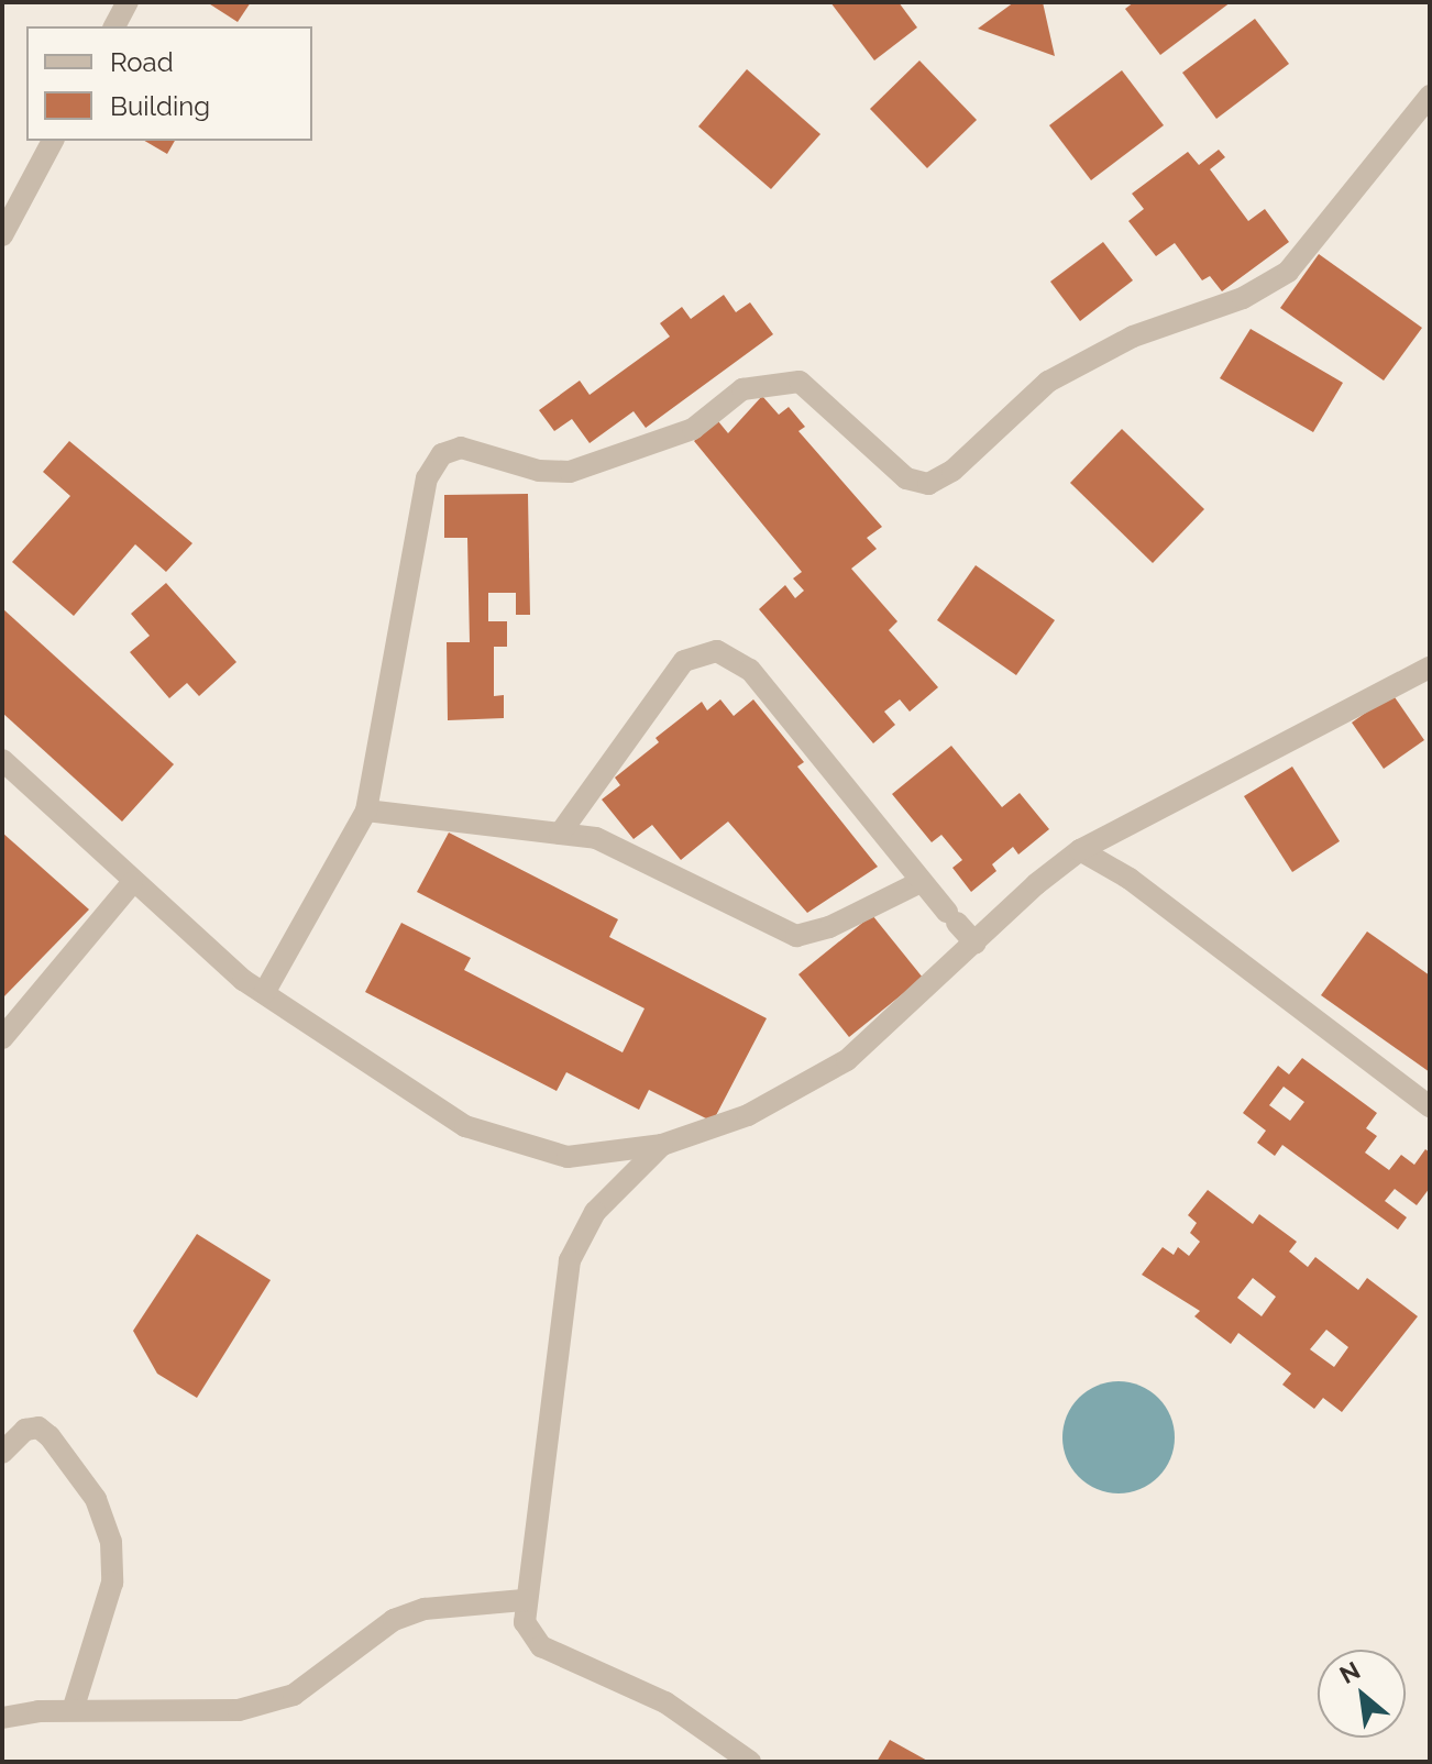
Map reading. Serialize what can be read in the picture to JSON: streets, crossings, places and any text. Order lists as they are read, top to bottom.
{
  "legend": ["Road", "Building"],
  "north": "top left"
}
